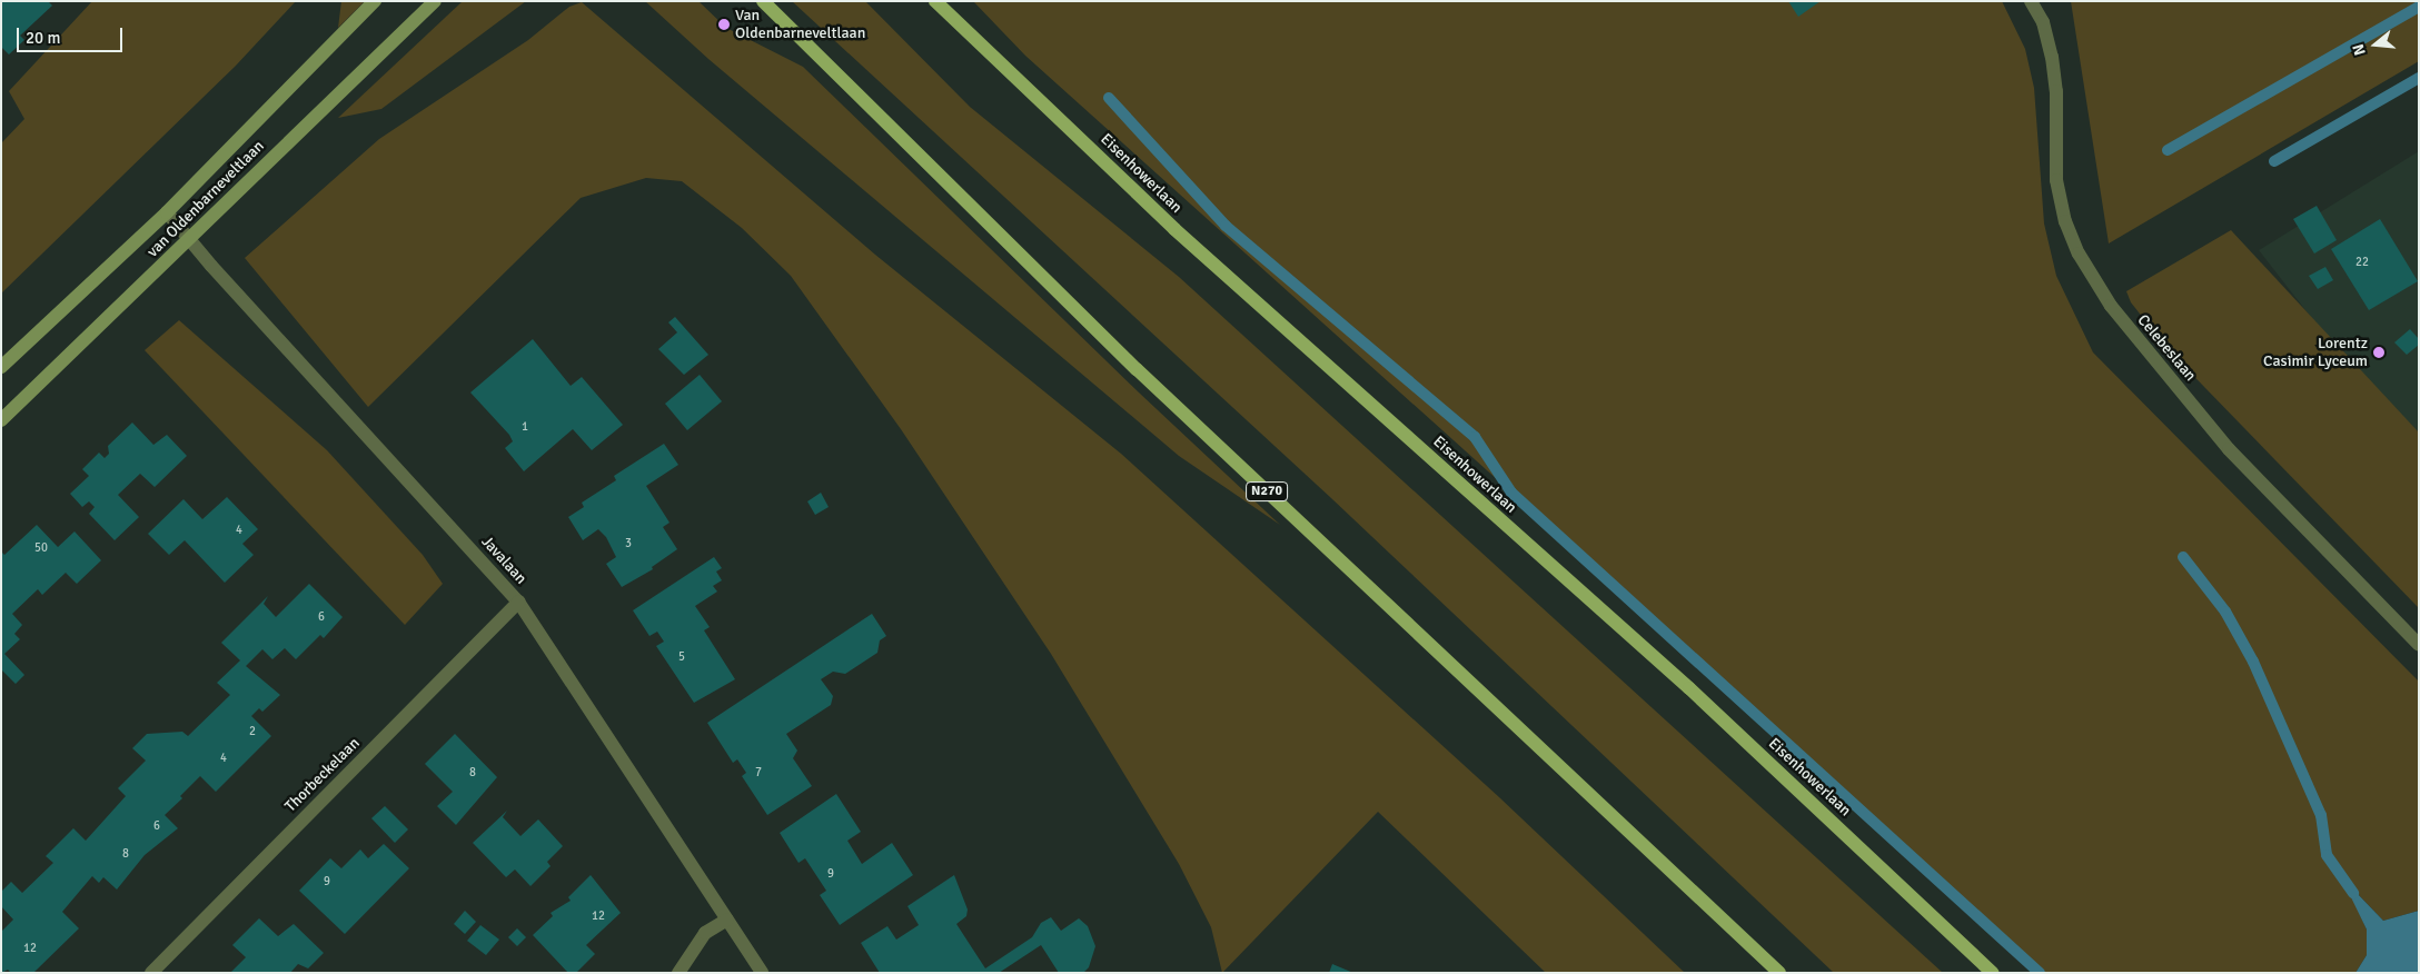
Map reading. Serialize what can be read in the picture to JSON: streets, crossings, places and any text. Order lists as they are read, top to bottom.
{
  "streets": {
    "main road": ["Eisenhowerlaan", "van Oldenbarneveltlaan", "N270"],
    "street": ["Celebeslaan", "Javalaan", "Thorbeckelaan"]
  },
  "crossings": [
    ["van Oldenbarneveltlaan", "Javalaan"],
    ["Javalaan", "Thorbeckelaan"]
  ],
  "places": ["Van Oldenbarneveltlaan", "Lorentz Casimir Lyceum"],
  "house_numbers": [
    "22",
    "1",
    "4",
    "3",
    "50",
    "6",
    "5",
    "2",
    "4",
    "8",
    "7",
    "6",
    "8",
    "9",
    "9",
    "12",
    "12"
  ],
  "scale_bar": "20 m",
  "north": "left"
}
